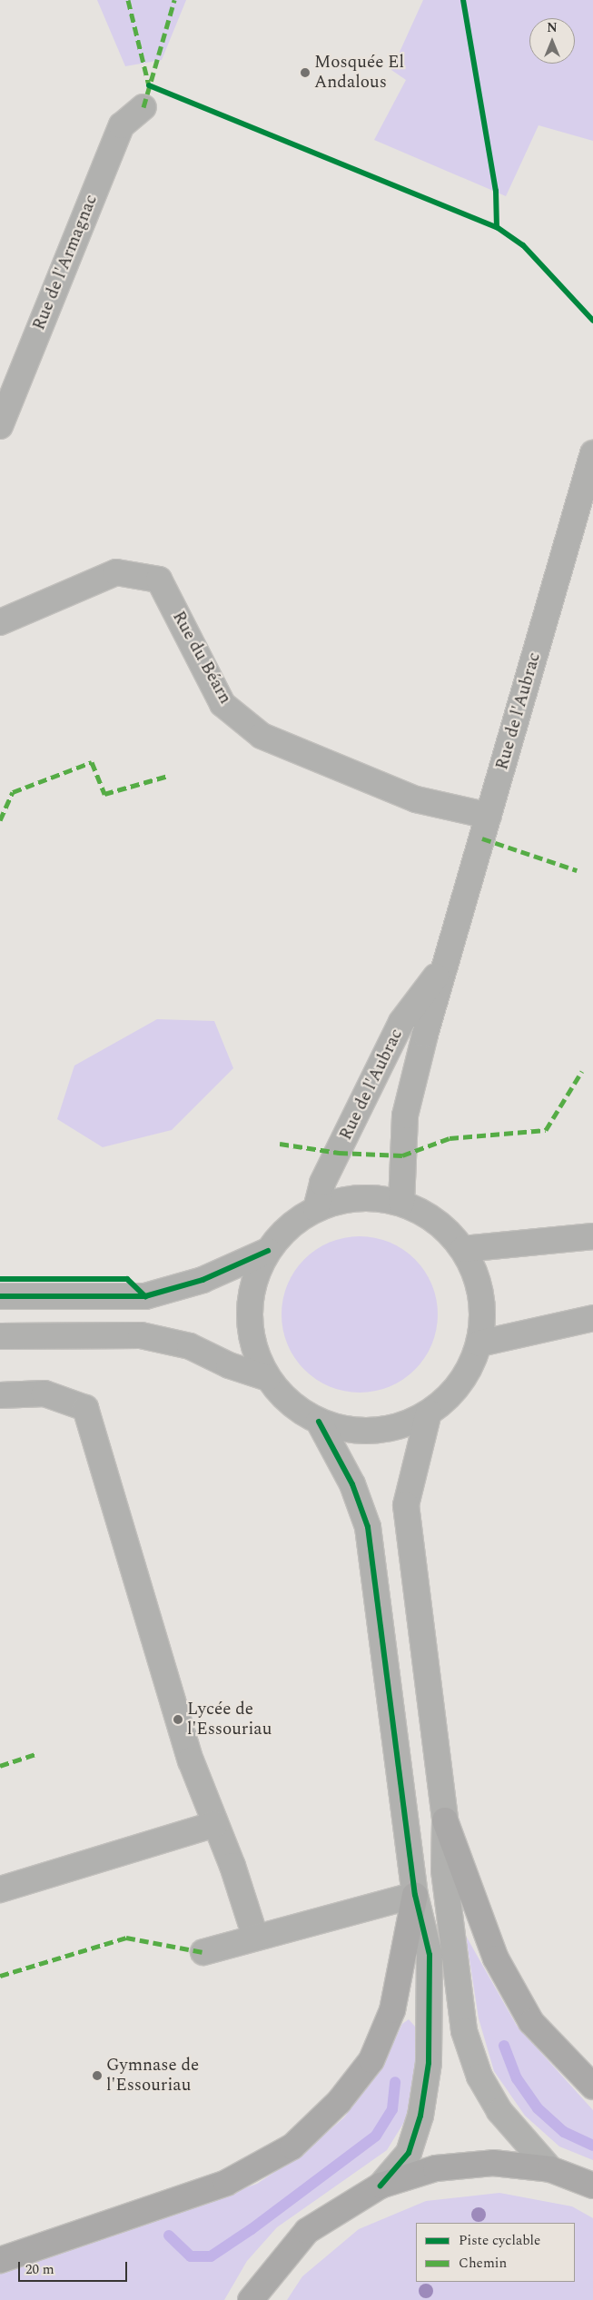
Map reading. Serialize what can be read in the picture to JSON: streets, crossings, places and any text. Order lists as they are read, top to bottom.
{
  "streets": {
    "street": ["Rue de l'Armagnac", "Rue du Béarn", "Rue de l'Aubrac"]
  },
  "crossings": [
    ["Rue du Béarn", "Rue de l'Aubrac"]
  ],
  "places": ["Mosquée El Andalous", "Lycée de l'Essouriau", "Gymnase de l'Essouriau"],
  "legend": ["Piste cyclable", "Chemin"],
  "scale_bar": "20 m",
  "north": "top"
}
